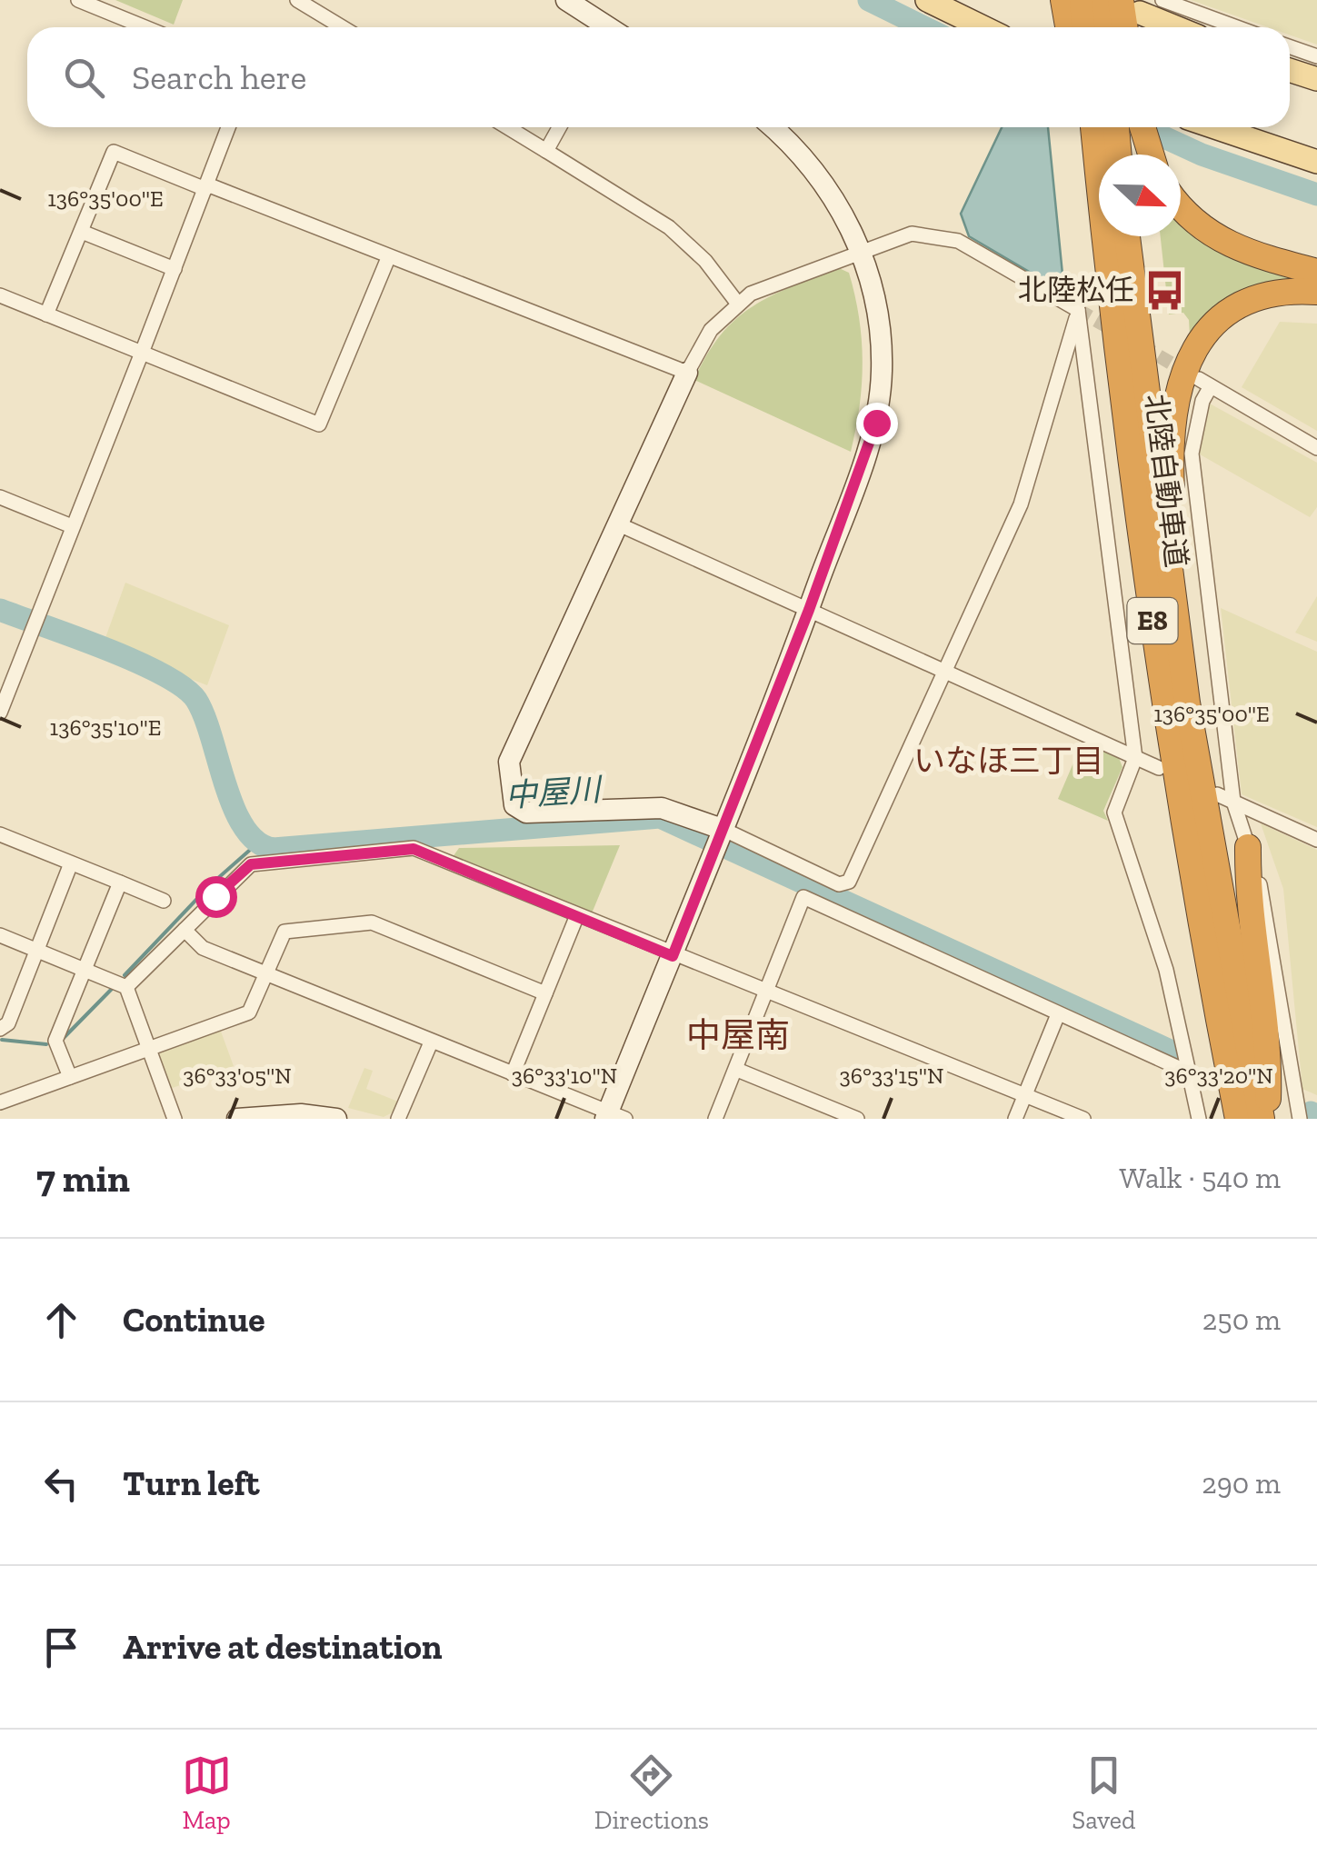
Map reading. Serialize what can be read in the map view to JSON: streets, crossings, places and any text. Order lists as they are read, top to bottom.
{
  "streets": {
    "highway": ["北陸自動車道", "E8"]
  },
  "districts": ["いなほ三丁目", "中屋南"],
  "water": ["中屋川"],
  "places": {
    "bus stop": ["北陸松任"]
  },
  "north": "right",
  "page": {
    "search": "Search here",
    "heading": ["7 min", "Walk · 540 m"],
    "list": [
      ["Continue", "250 m"],
      ["Turn left", "290 m"],
      "Arrive at destination"
    ],
    "nav": ["Map", "Directions", "Saved"]
  },
  "coordinates": [
    "136°35'00\"E",
    "136°35'10\"E",
    "36°33'05\"N",
    "36°33'10\"N",
    "36°33'15\"N",
    "36°33'20\"N"
  ]
}
